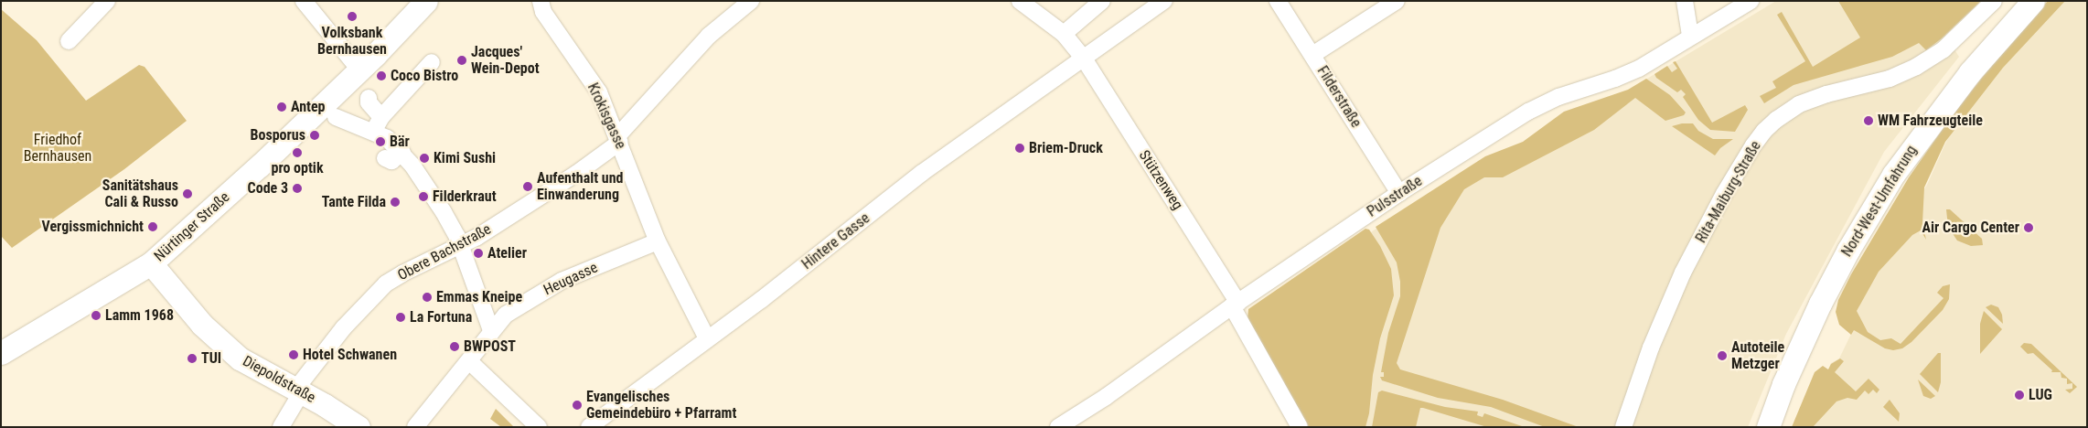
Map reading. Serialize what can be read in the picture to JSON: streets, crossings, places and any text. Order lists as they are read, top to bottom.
{
  "streets": {
    "main road": ["Nord-West-Umfahrung", "Nürtinger Straße", "Diepoldstraße"],
    "street": [
      "Filderstraße",
      "Krokisgasse",
      "Stützenweg",
      "Rita-Maiburg-Straße",
      "Pulsstraße",
      "Hintere Gasse",
      "Obere Bachstraße",
      "Heugasse"
    ]
  },
  "crossings": [
    ["Filderstraße", "Pulsstraße"],
    ["Krokisgasse", "Hintere Gasse"],
    ["Krokisgasse", "Obere Bachstraße"],
    ["Krokisgasse", "Heugasse"],
    ["Stützenweg", "Pulsstraße"],
    ["Stützenweg", "Hintere Gasse"],
    ["Nürtinger Straße", "Diepoldstraße"],
    ["Obere Bachstraße", "Diepoldstraße"]
  ],
  "parks": ["Friedhof Bernhausen"],
  "places": [
    "Volksbank Bernhausen",
    "Jacques' Wein-Depot",
    "Coco Bistro",
    "Antep",
    "WM Fahrzeugteile",
    "Bosporus",
    "Bär",
    "Briem-Druck",
    "pro optik",
    "Kimi Sushi",
    "Aufenthalt und Einwanderung",
    "Code 3",
    "Sanitätshaus Cali & Russo",
    "Filderkraut",
    "Tante Filda",
    "Vergissmichnicht",
    "Air Cargo Center",
    "Atelier",
    "Emmas Kneipe",
    "Lamm 1968",
    "La Fortuna",
    "BWPOST",
    "Hotel Schwanen",
    "Autoteile Metzger",
    "TUI",
    "LUG",
    "Evangelisches Gemeindebüro + Pfarramt"
  ]
}
